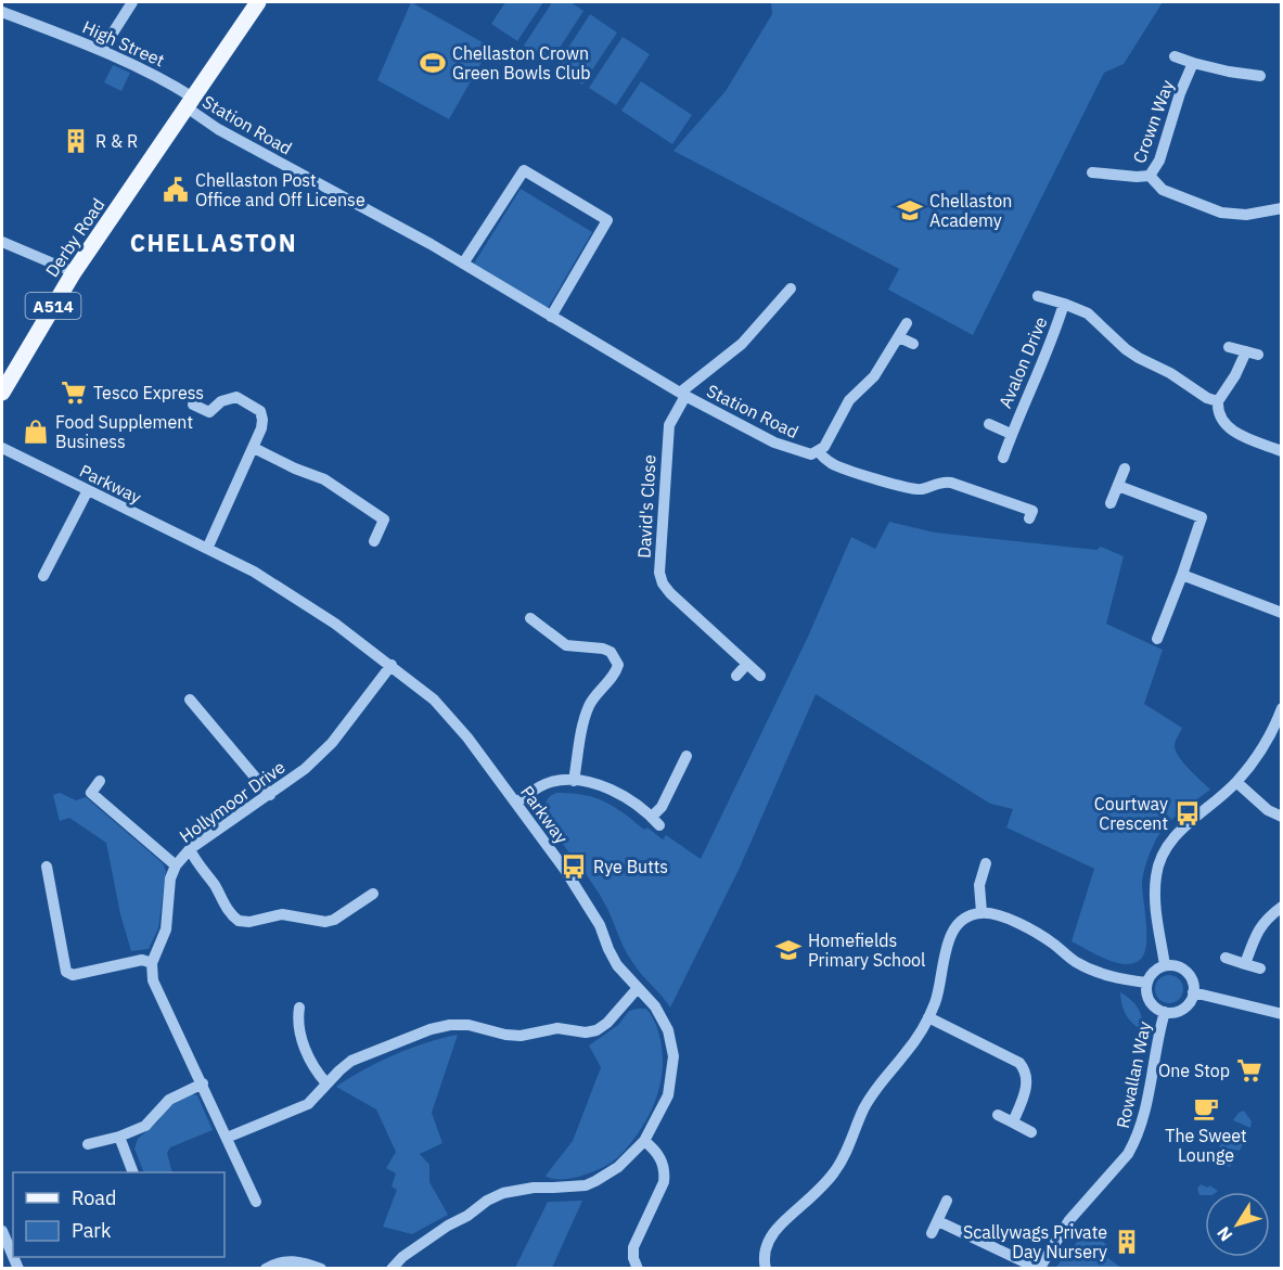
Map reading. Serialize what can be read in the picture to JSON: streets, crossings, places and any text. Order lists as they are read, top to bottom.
{
  "streets": {
    "main road": ["Derby Road", "A514"],
    "street": [
      "High Street",
      "Crown Way",
      "Station Road",
      "Avalon Drive",
      "Parkway",
      "David's Close",
      "Hollymoor Drive",
      "Rowallan Way"
    ]
  },
  "crossings": [
    ["High Street", "Station Road"],
    ["High Street", "Derby Road"],
    ["High Street", "A514"],
    ["Station Road", "Derby Road"],
    ["Station Road", "A514"],
    ["Station Road", "David's Close"],
    ["Derby Road", "A514"],
    ["Parkway", "Hollymoor Drive"]
  ],
  "districts": ["CHELLASTON"],
  "places": {
    "sports": ["Chellaston Crown Green Bowls Club"],
    "building": ["R & R", "Scallywags Private Day Nursery"],
    "public building": ["Chellaston Post Office and Off License"],
    "school or university": ["Chellaston Academy", "Homefields Primary School"],
    "supermarket": ["Tesco Express", "One Stop"],
    "shop": ["Food Supplement Business"],
    "bus stop": ["Courtway Crescent", "Rye Butts"],
    "cafe": ["The Sweet Lounge"]
  },
  "legend": ["Road", "Park"],
  "north": "bottom left"
}
